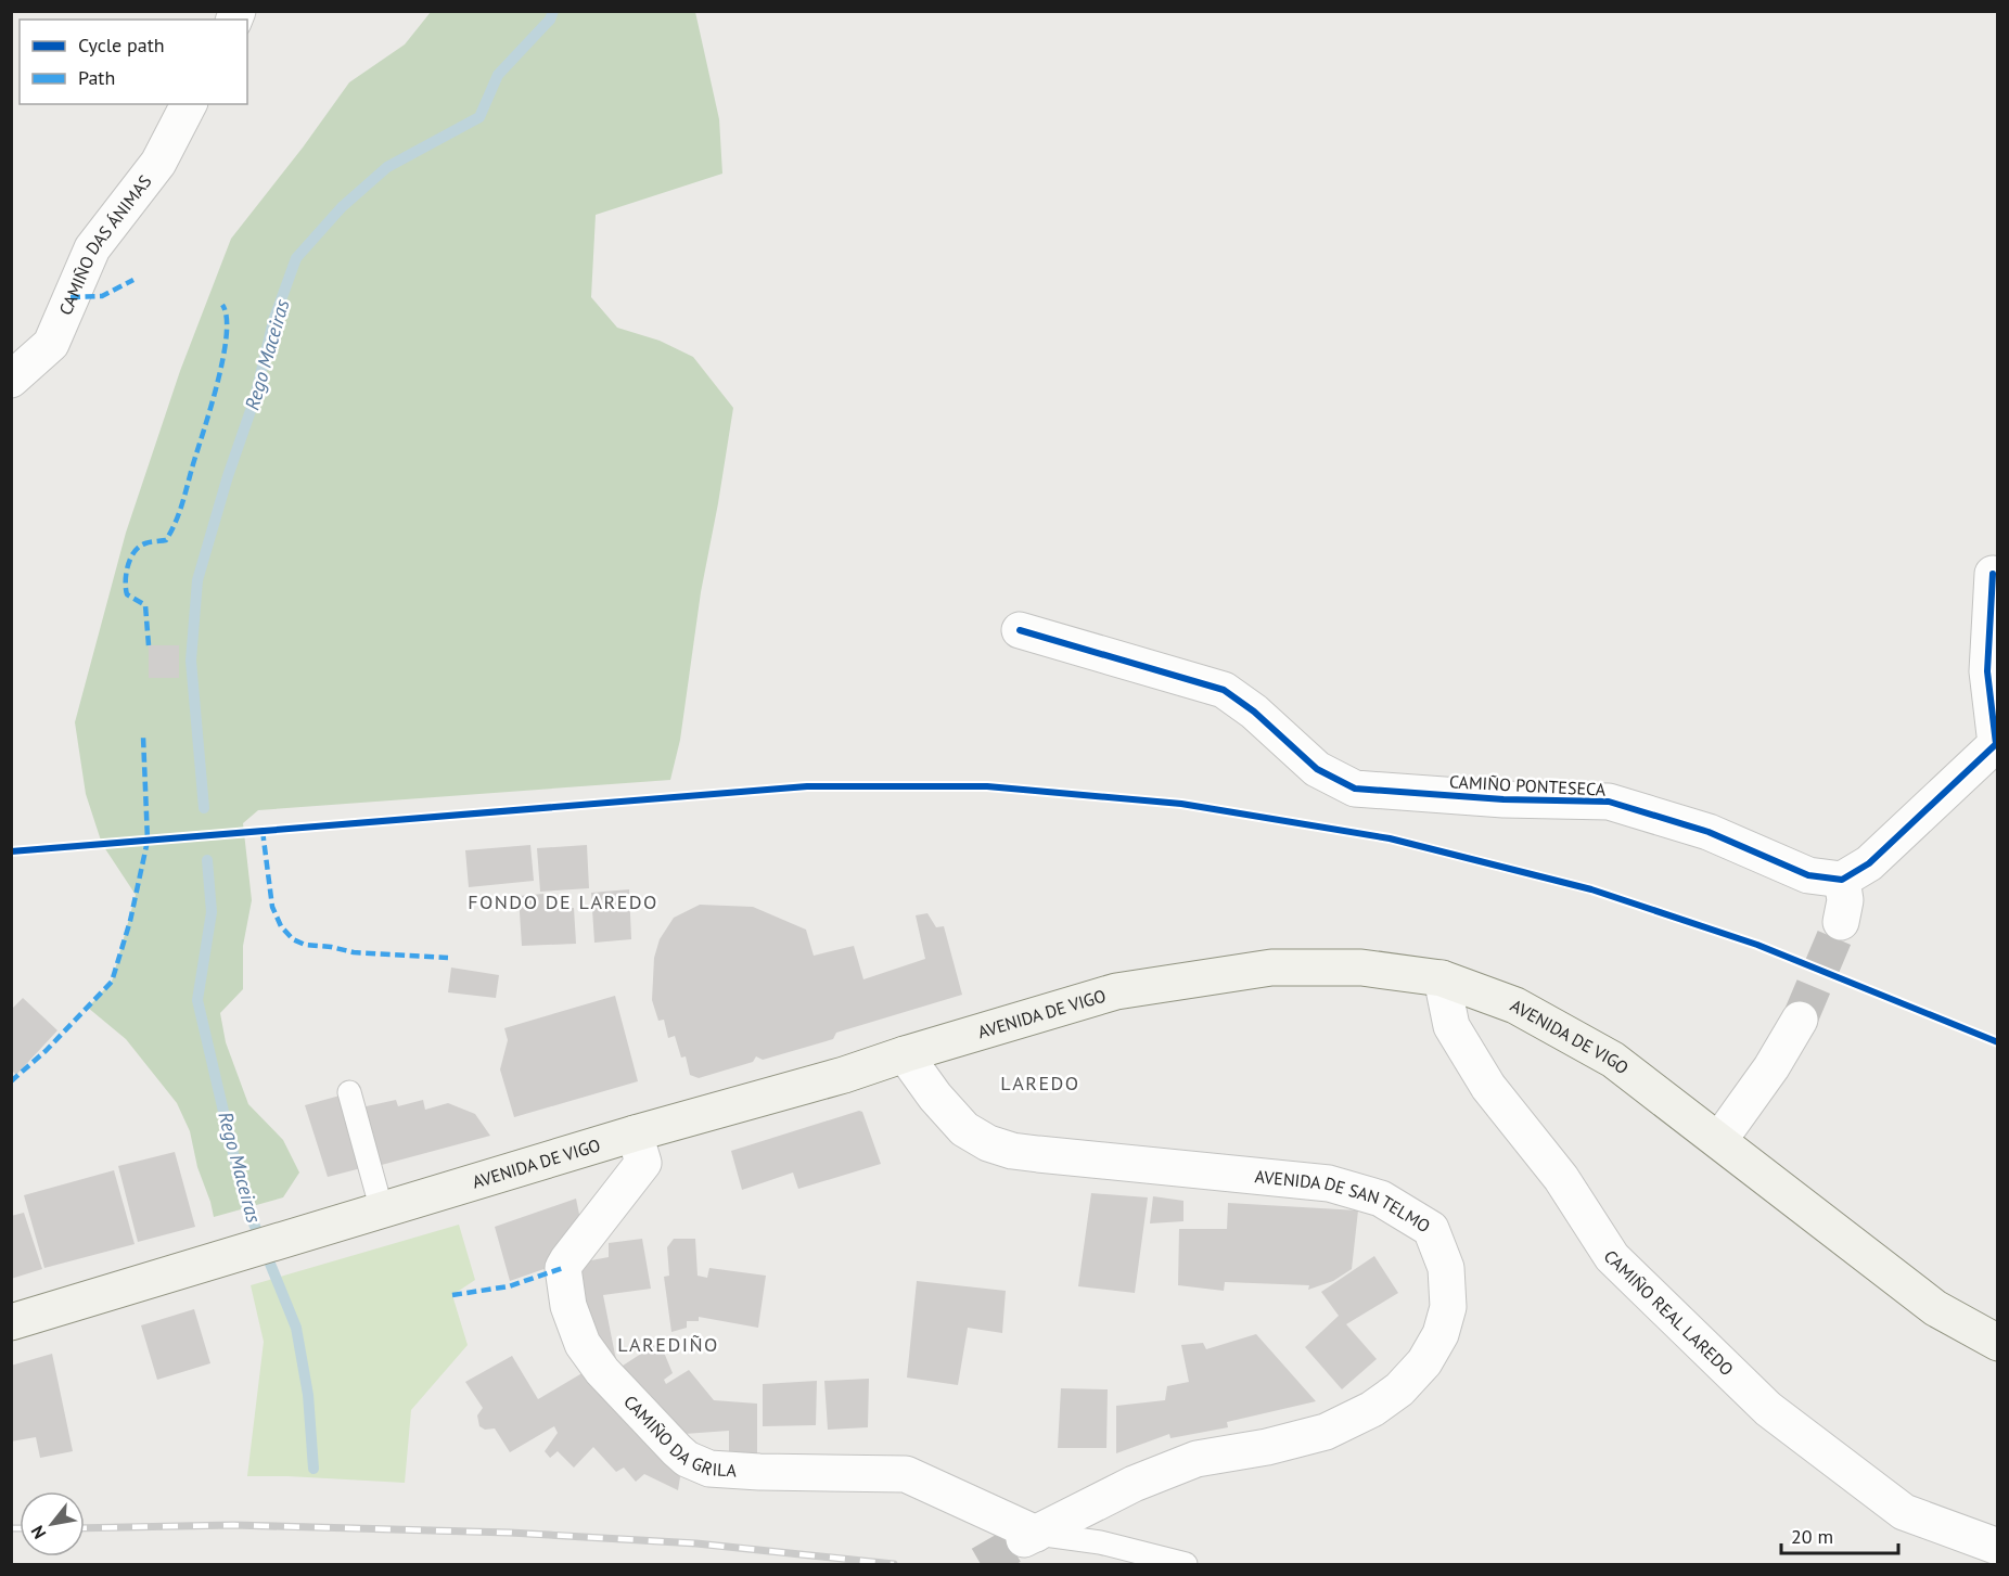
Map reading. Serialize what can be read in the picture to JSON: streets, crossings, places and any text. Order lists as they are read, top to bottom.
{
  "streets": {
    "main road": ["AVENIDA DE VIGO"],
    "street": [
      "CAMIÑO DAS ÁNIMAS",
      "CAMIÑO PONTESECA",
      "AVENIDA DE SAN TELMO",
      "CAMIÑO REAL LAREDO",
      "CAMIÑO DA GRILA"
    ]
  },
  "crossings": [
    ["AVENIDA DE VIGO", "AVENIDA DE SAN TELMO"],
    ["AVENIDA DE VIGO", "CAMIÑO REAL LAREDO"],
    ["AVENIDA DE VIGO", "CAMIÑO DA GRILA"],
    ["AVENIDA DE SAN TELMO", "CAMIÑO DA GRILA"]
  ],
  "districts": ["FONDO DE LAREDO", "LAREDO", "LAREDIÑO"],
  "water": ["Rego Maceiras"],
  "legend": ["Cycle path", "Path"],
  "scale_bar": "20 m",
  "north": "bottom left"
}
